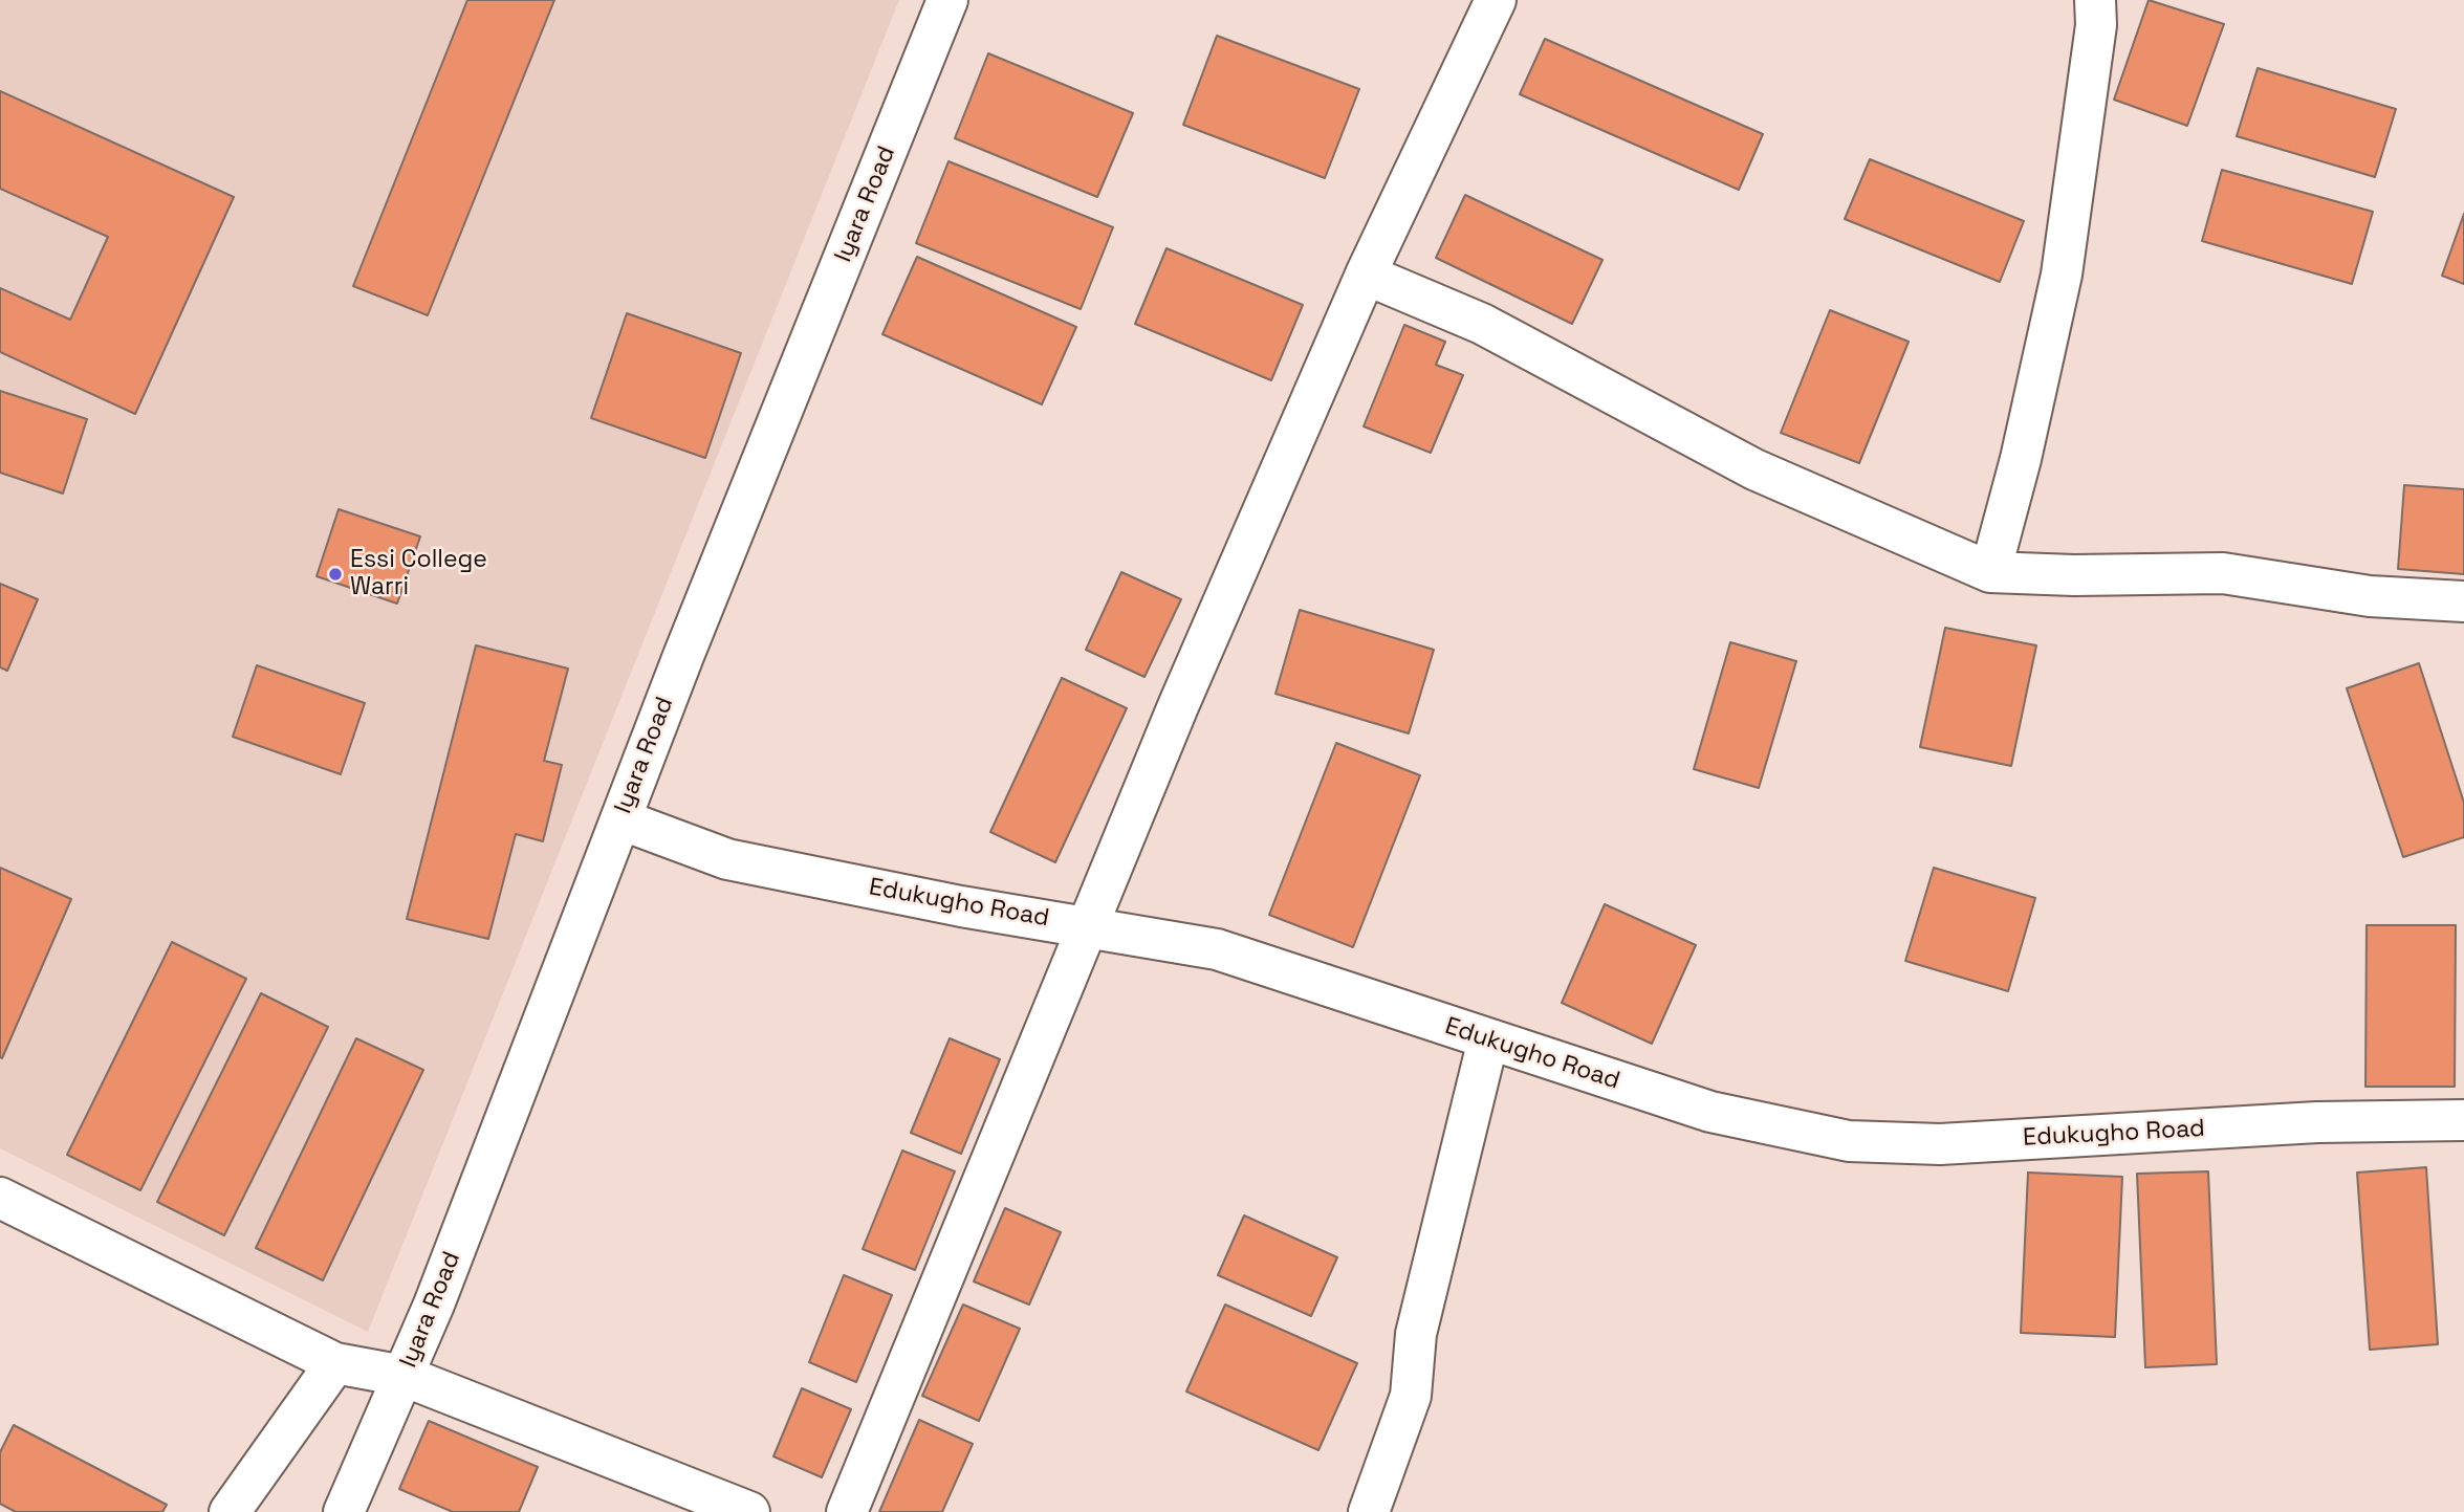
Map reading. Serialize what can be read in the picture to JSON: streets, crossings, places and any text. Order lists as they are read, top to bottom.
{
  "streets": {
    "street": ["Iyara Road", "Edukugho Road"]
  },
  "crossings": [
    ["Iyara Road", "Edukugho Road"]
  ],
  "places": ["Essi College Warri"]
}
